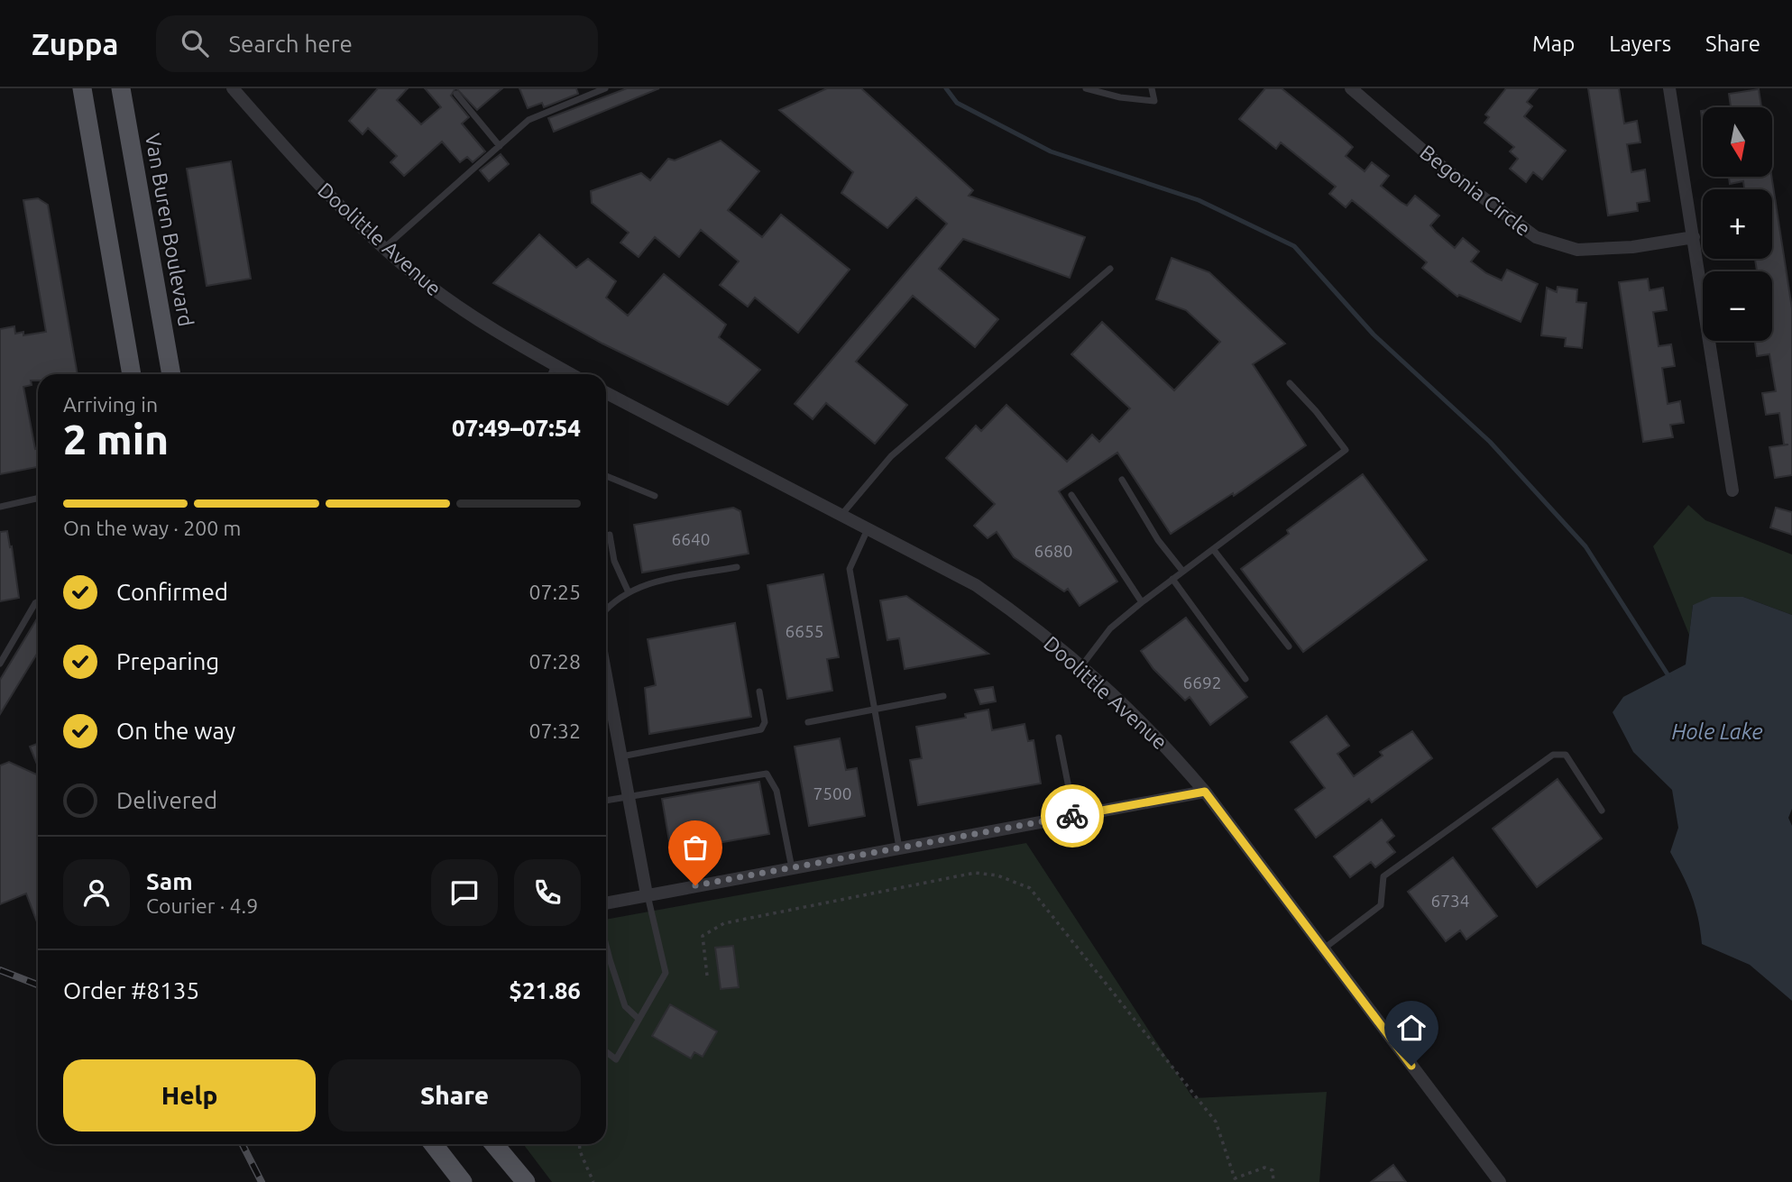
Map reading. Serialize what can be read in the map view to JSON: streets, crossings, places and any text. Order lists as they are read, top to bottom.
{
  "streets": {
    "main road": ["Van Buren Boulevard"],
    "street": ["Begonia Circle", "Doolittle Avenue"]
  },
  "water": ["Hole Lake"],
  "house_numbers": [
    "6640",
    "6680",
    "6655",
    "6692",
    "7500",
    "6734"
  ],
  "north": "bottom",
  "page": {
    "header": "Zuppa",
    "search": "Search here",
    "nav": ["Map", "Layers", "Share"],
    "map_buttons": ["+", "−"],
    "heading": ["2 min", "Arriving in", "07:49–07:54"],
    "panel": [
      "Sam",
      "Courier · 4.9",
      "Order #8135",
      "$21.86"
    ],
    "bar": "On the way · 200 m",
    "list": [
      ["Confirmed", "07:25"],
      ["Preparing", "07:28"],
      ["On the way", "07:32"],
      "Delivered"
    ],
    "buttons": ["Help", "Share"]
  }
}
